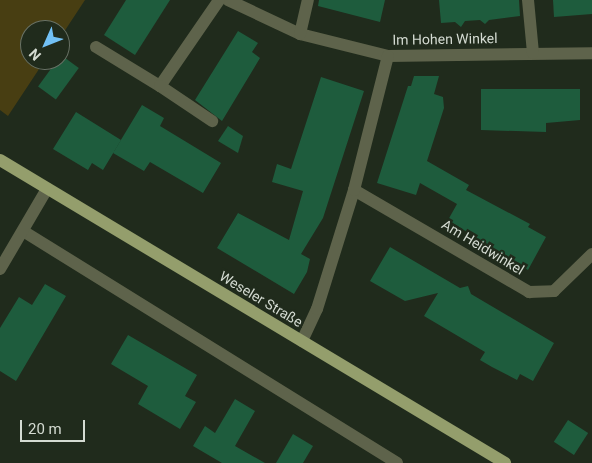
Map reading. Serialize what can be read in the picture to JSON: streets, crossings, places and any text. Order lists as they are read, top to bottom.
{
  "streets": {
    "main road": ["Weseler Straße"],
    "street": ["Im Hohen Winkel", "Am Heidwinkel"]
  },
  "scale_bar": "20 m",
  "north": "bottom left"
}
